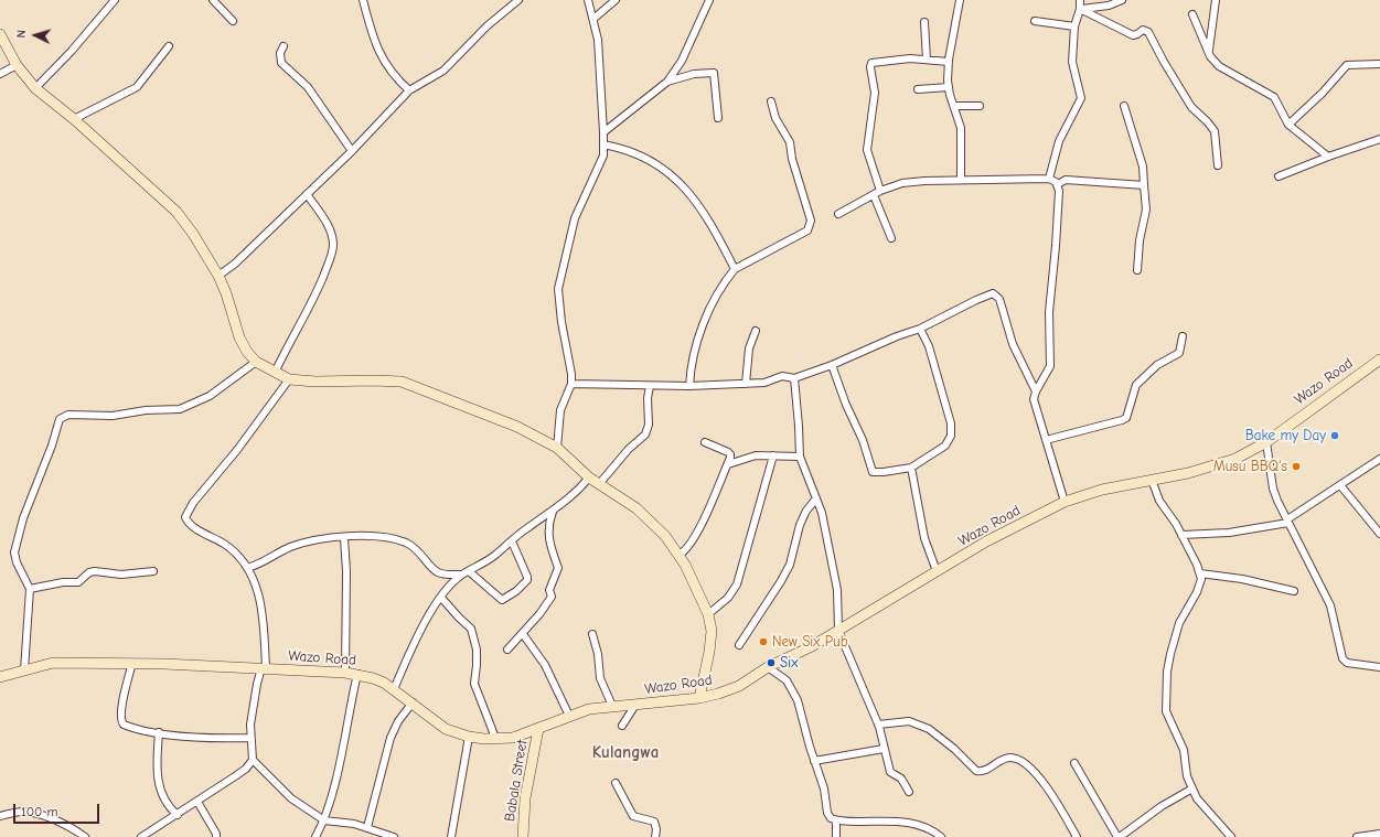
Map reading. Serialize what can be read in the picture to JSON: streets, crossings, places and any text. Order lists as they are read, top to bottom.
{
  "streets": {
    "main road": ["Wazo Road", "Babala Street"]
  },
  "crossings": [
    ["Wazo Road", "Babala Street"]
  ],
  "districts": ["Kulangwa"],
  "places": [
    "Bake my Day",
    "Musu BBQ's",
    "New Six Pub",
    "Six"
  ],
  "scale_bar": "100 m",
  "north": "left"
}
